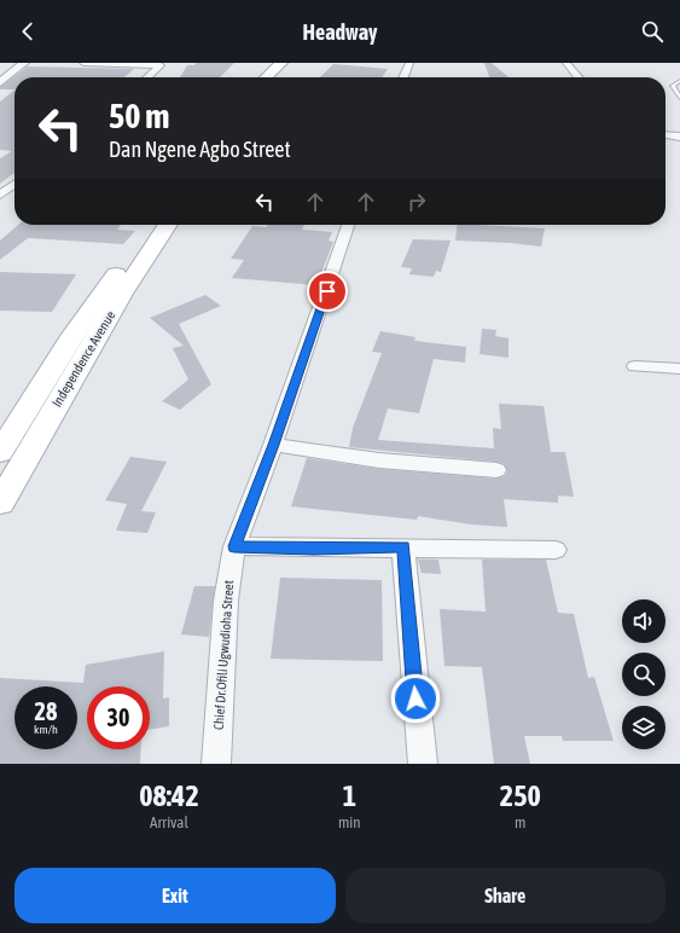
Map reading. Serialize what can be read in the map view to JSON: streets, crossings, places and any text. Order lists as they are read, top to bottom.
{
  "streets": {
    "main road": ["Independence Avenue"],
    "street": ["Chief Dr.Ofili Ugwudioha Street"]
  },
  "page": {
    "header": "Headway",
    "turn": ["50 m", "Dan Ngene Agbo Street"],
    "speed": "28 km/h",
    "limit": "30",
    "eta": [
      "08:42",
      "Arrival",
      "1",
      "min",
      "250",
      "m"
    ],
    "buttons": ["Exit", "Share"]
  }
}
